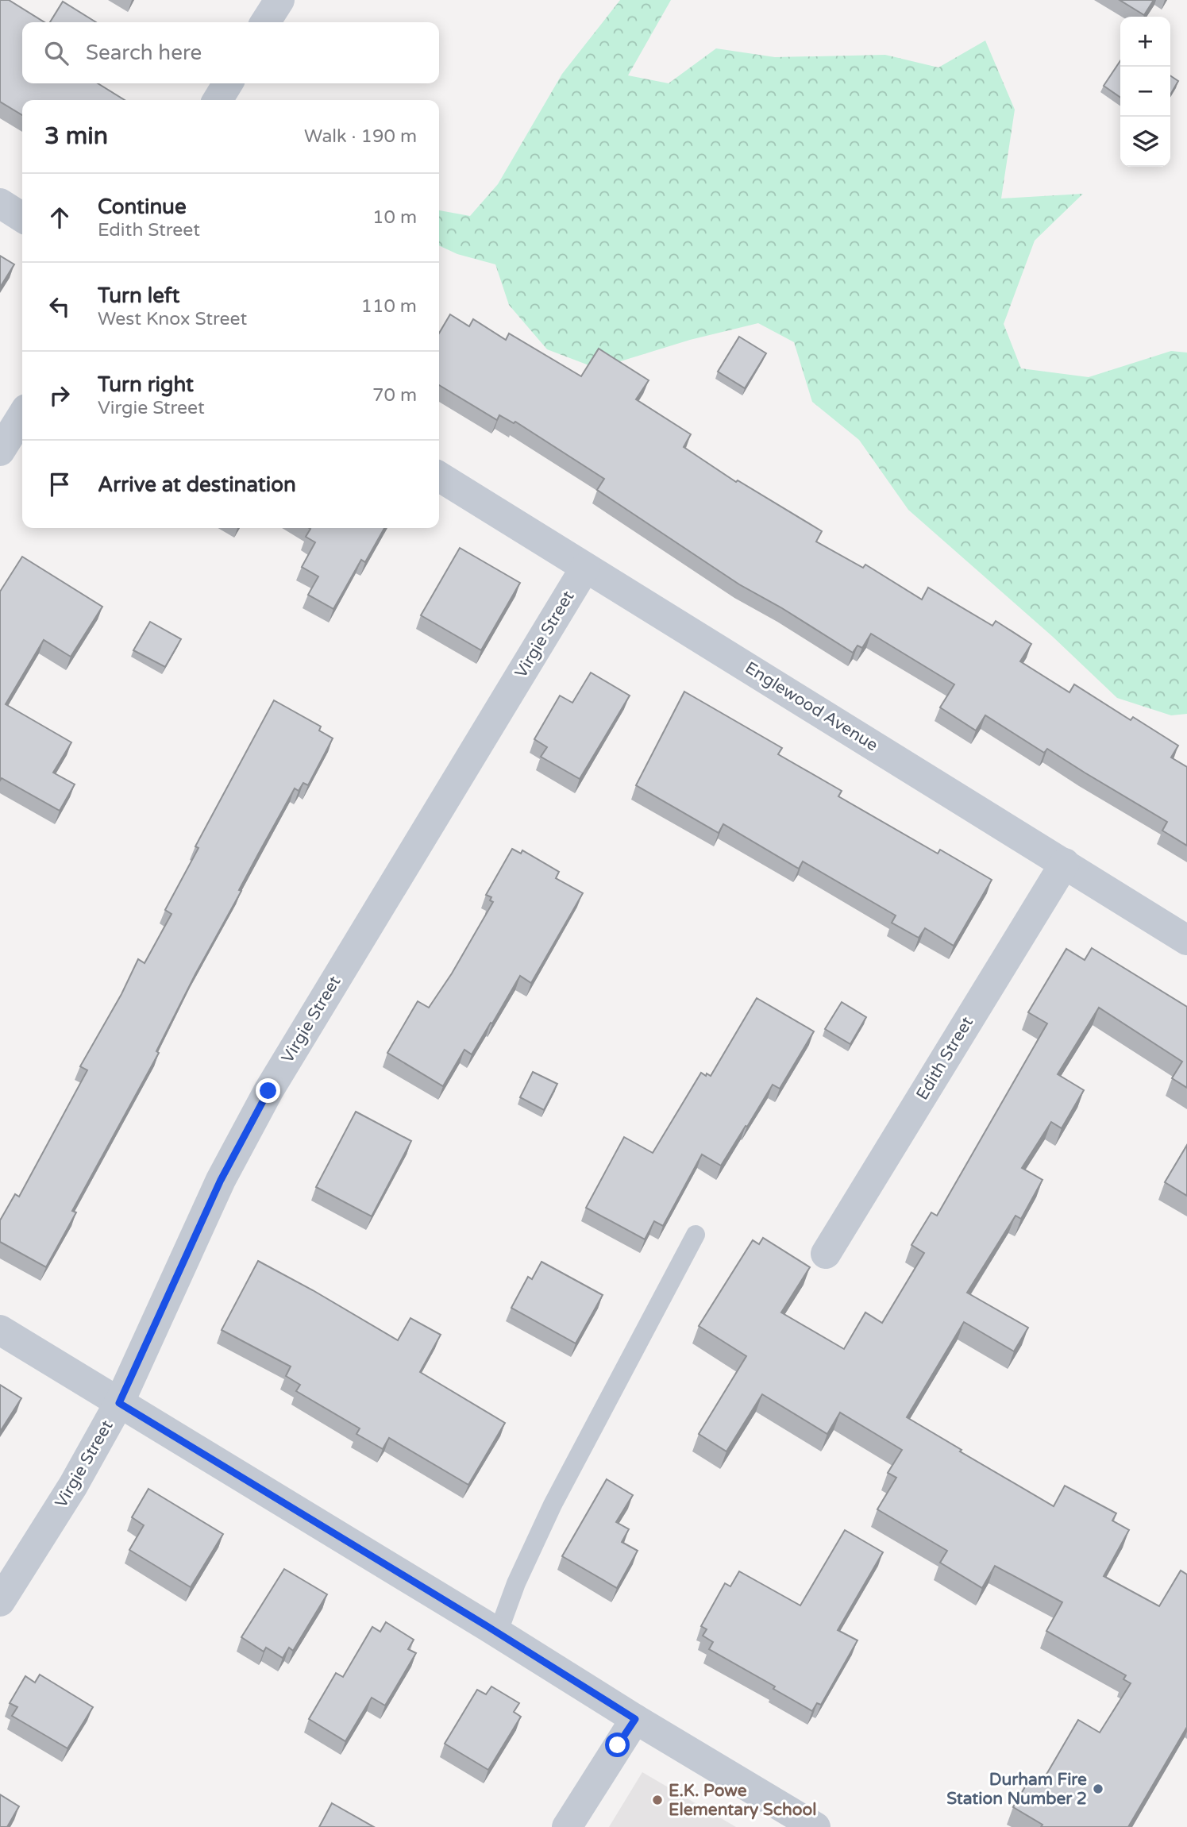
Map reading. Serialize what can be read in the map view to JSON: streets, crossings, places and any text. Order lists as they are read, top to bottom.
{
  "streets": {
    "street": ["Virgie Street", "Englewood Avenue", "Edith Street"]
  },
  "crossings": [
    ["Virgie Street", "Englewood Avenue"],
    ["Englewood Avenue", "Edith Street"]
  ],
  "places": ["Durham Fire Station Number 2", "E.K. Powe Elementary School"],
  "page": {
    "map_buttons": ["+", "−"],
    "search": "Search here",
    "heading": ["3 min", "Walk · 190 m"],
    "list": [
      ["Continue", "Edith Street", "10 m"],
      ["Turn left", "West Knox Street", "110 m"],
      ["Turn right", "Virgie Street", "70 m"],
      "Arrive at destination"
    ]
  }
}
